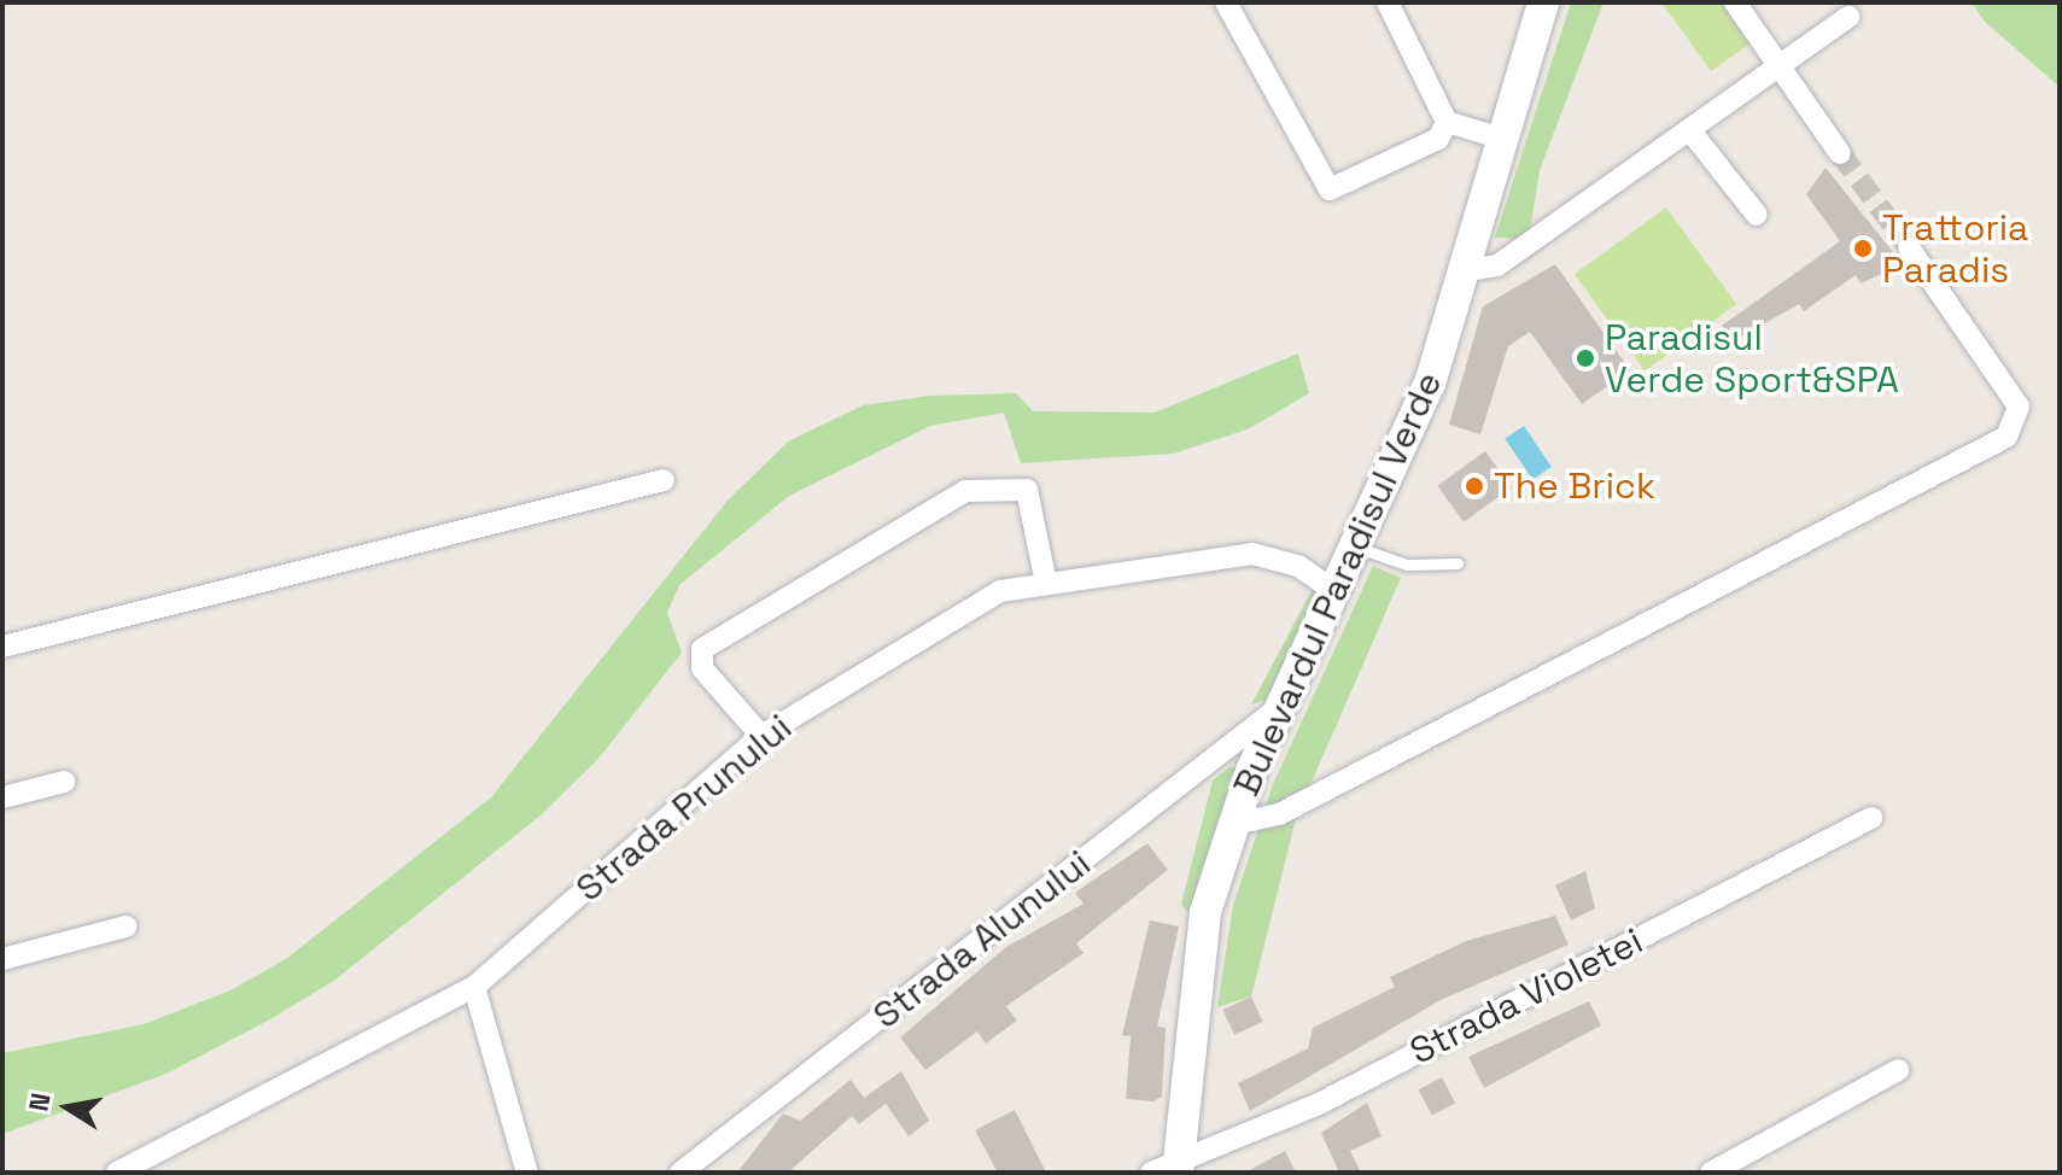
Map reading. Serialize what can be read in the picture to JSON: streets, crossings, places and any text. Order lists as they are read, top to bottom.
{
  "streets": {
    "street": [
      "Bulevardul Paradisul Verde",
      "Strada Prunului",
      "Strada Alunului",
      "Strada Violetei"
    ]
  },
  "crossings": [
    ["Bulevardul Paradisul Verde", "Strada Prunului"],
    ["Bulevardul Paradisul Verde", "Strada Alunului"],
    ["Bulevardul Paradisul Verde", "Strada Violetei"]
  ],
  "places": ["Trattoria Paradis", "Paradisul Verde Sport&SPA", "The Brick"],
  "north": "left"
}
